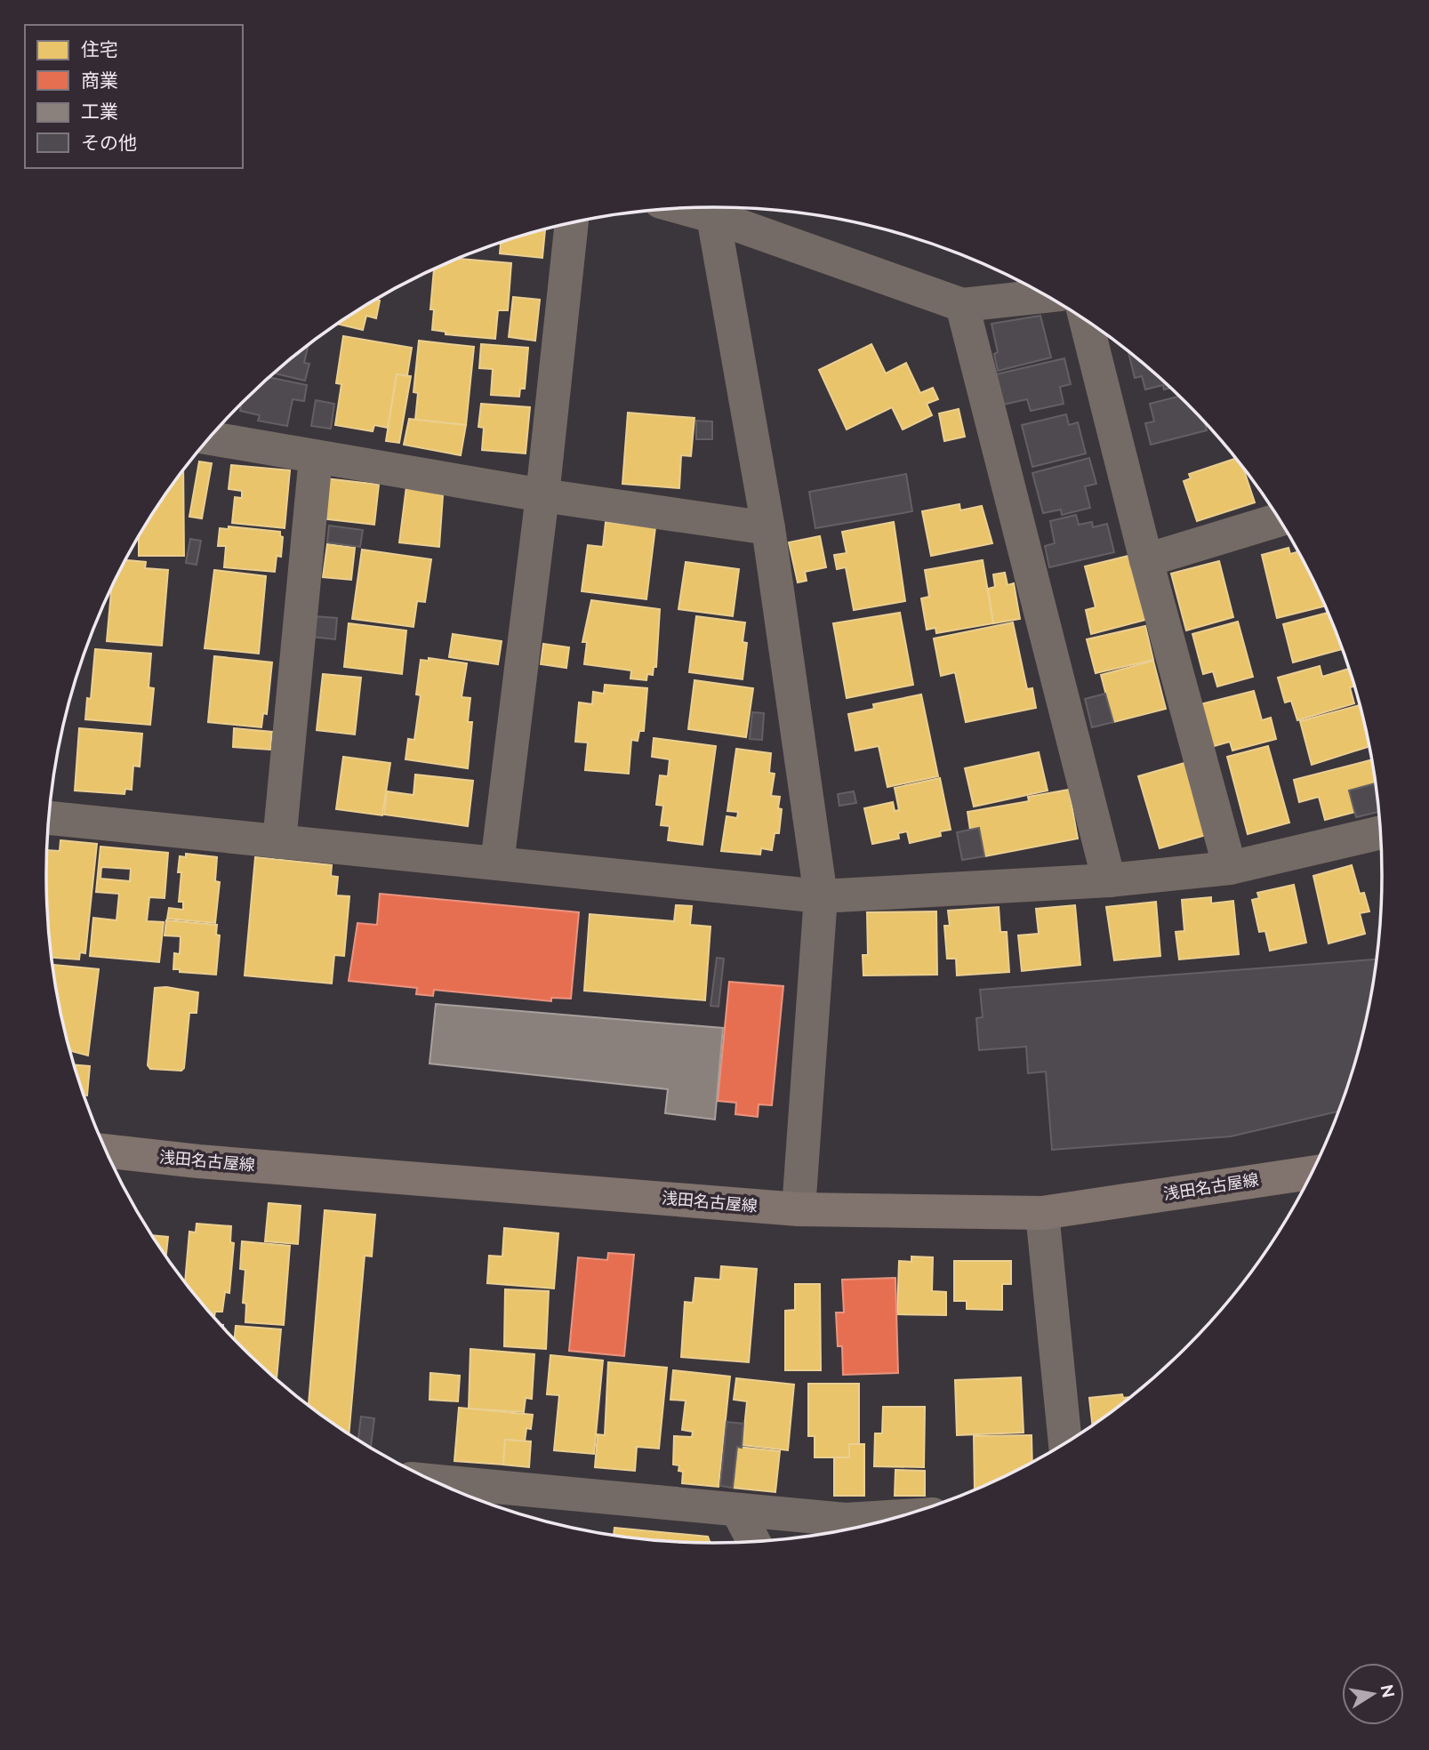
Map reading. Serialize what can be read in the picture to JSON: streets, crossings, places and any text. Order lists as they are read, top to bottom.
{
  "streets": {
    "main road": ["浅田名古屋線"]
  },
  "legend": [
    "住宅",
    "商業",
    "工業",
    "その他"
  ],
  "north": "right"
}
